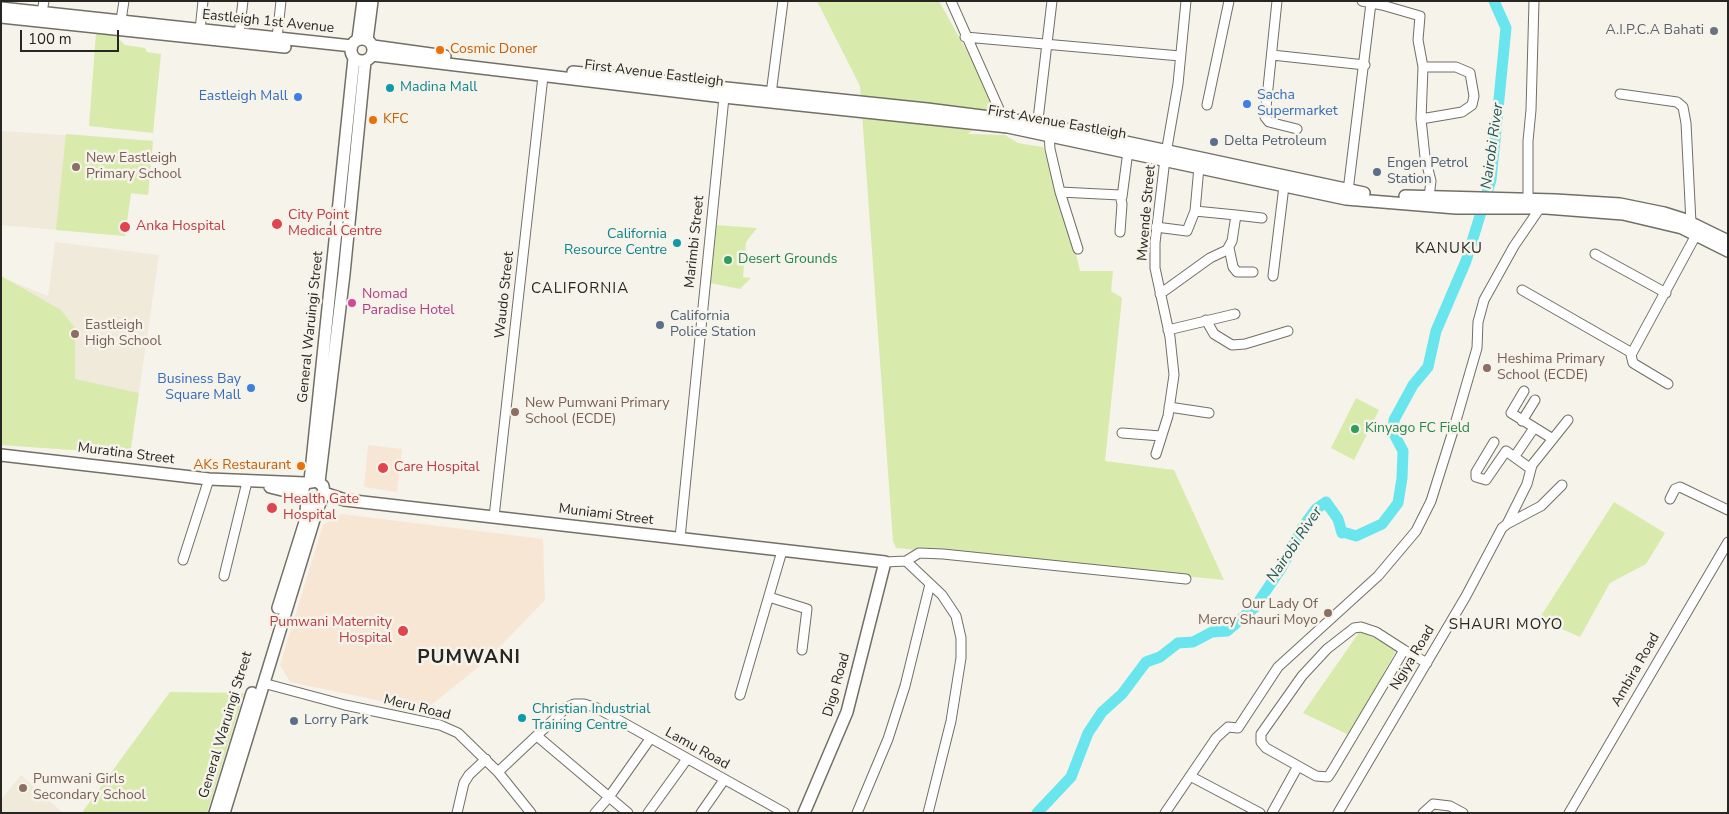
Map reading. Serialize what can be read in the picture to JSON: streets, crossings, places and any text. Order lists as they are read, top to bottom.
{
  "streets": {
    "main road": [
      "Eastleigh 1st Avenue",
      "First Avenue Eastleigh",
      "General Waruingi Street",
      "Muratina Street",
      "Muniami Street",
      "Digo Road"
    ],
    "street": [
      "Mwende Street",
      "Marimbi Street",
      "Waudo Street",
      "Ngiya Road",
      "Ambira Road",
      "Meru Road",
      "Lamu Road"
    ]
  },
  "crossings": [
    ["Eastleigh 1st Avenue", "First Avenue Eastleigh"],
    ["Eastleigh 1st Avenue", "General Waruingi Street"],
    ["First Avenue Eastleigh", "Mwende Street"],
    ["First Avenue Eastleigh", "Marimbi Street"],
    ["First Avenue Eastleigh", "Waudo Street"],
    ["First Avenue Eastleigh", "General Waruingi Street"],
    ["Marimbi Street", "Muniami Street"],
    ["Waudo Street", "Muniami Street"],
    ["General Waruingi Street", "Muratina Street"],
    ["General Waruingi Street", "Muniami Street"],
    ["General Waruingi Street", "Meru Road"],
    ["Muniami Street", "Digo Road"]
  ],
  "districts": [
    "KANUKU",
    "CALIFORNIA",
    "SHAURI MOYO",
    "PUMWANI"
  ],
  "water": ["Nairobi River"],
  "places": [
    "A.I.P.C.A Bahati",
    "Cosmic Doner",
    "Madina Mall",
    "Eastleigh Mall",
    "Sacha Supermarket",
    "KFC",
    "Delta Petroleum",
    "New Eastleigh Primary School",
    "Engen Petrol Station",
    "City Point Medical Centre",
    "Anka Hospital",
    "California Resource Centre",
    "Desert Grounds",
    "Nomad Paradise Hotel",
    "California Police Station",
    "Eastleigh High School",
    "Heshima Primary School (ECDE)",
    "Business Bay Square Mall",
    "New Pumwani Primary School (ECDE)",
    "Kinyago FC Field",
    "AKs Restaurant",
    "Care Hospital",
    "Health Gate Hospital",
    "Our Lady Of Mercy Shauri Moyo",
    "Pumwani Maternity Hospital",
    "Christian Industrial Training Centre",
    "Lorry Park",
    "Pumwani Girls Secondary School"
  ],
  "scale_bar": "100 m"
}
